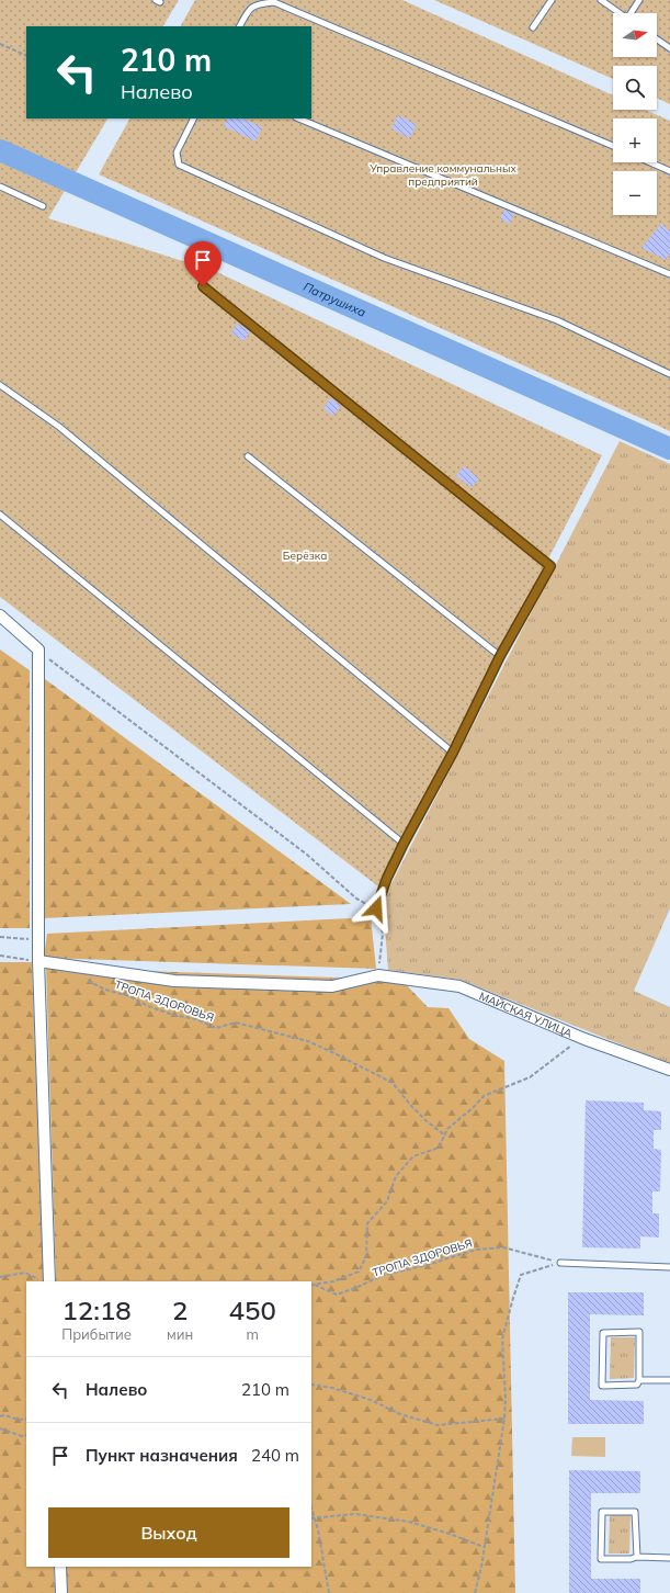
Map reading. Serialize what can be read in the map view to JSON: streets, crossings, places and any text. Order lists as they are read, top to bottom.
{
  "streets": {
    "street": ["МАЙСКАЯ УЛИЦА"],
    "path": ["ТРОПА ЗДОРОВЬЯ"]
  },
  "crossings": [
    ["ТРОПА ЗДОРОВЬЯ", "МАЙСКАЯ УЛИЦА"]
  ],
  "water": ["Патрушиха"],
  "parks": ["Управление коммунальных предприятий", "Берёзка"],
  "north": "right",
  "page": {
    "map_buttons": ["+", "−"],
    "turn": ["210 m", "Налево"],
    "eta": [
      "12:18",
      "Прибытие",
      "2",
      "мин",
      "450",
      "m"
    ],
    "list": [
      {
        "name": "Налево",
        "value": "210 m"
      },
      {
        "name": "Пункт назначения",
        "value": "240 m"
      }
    ],
    "buttons": "Выход"
  }
}
